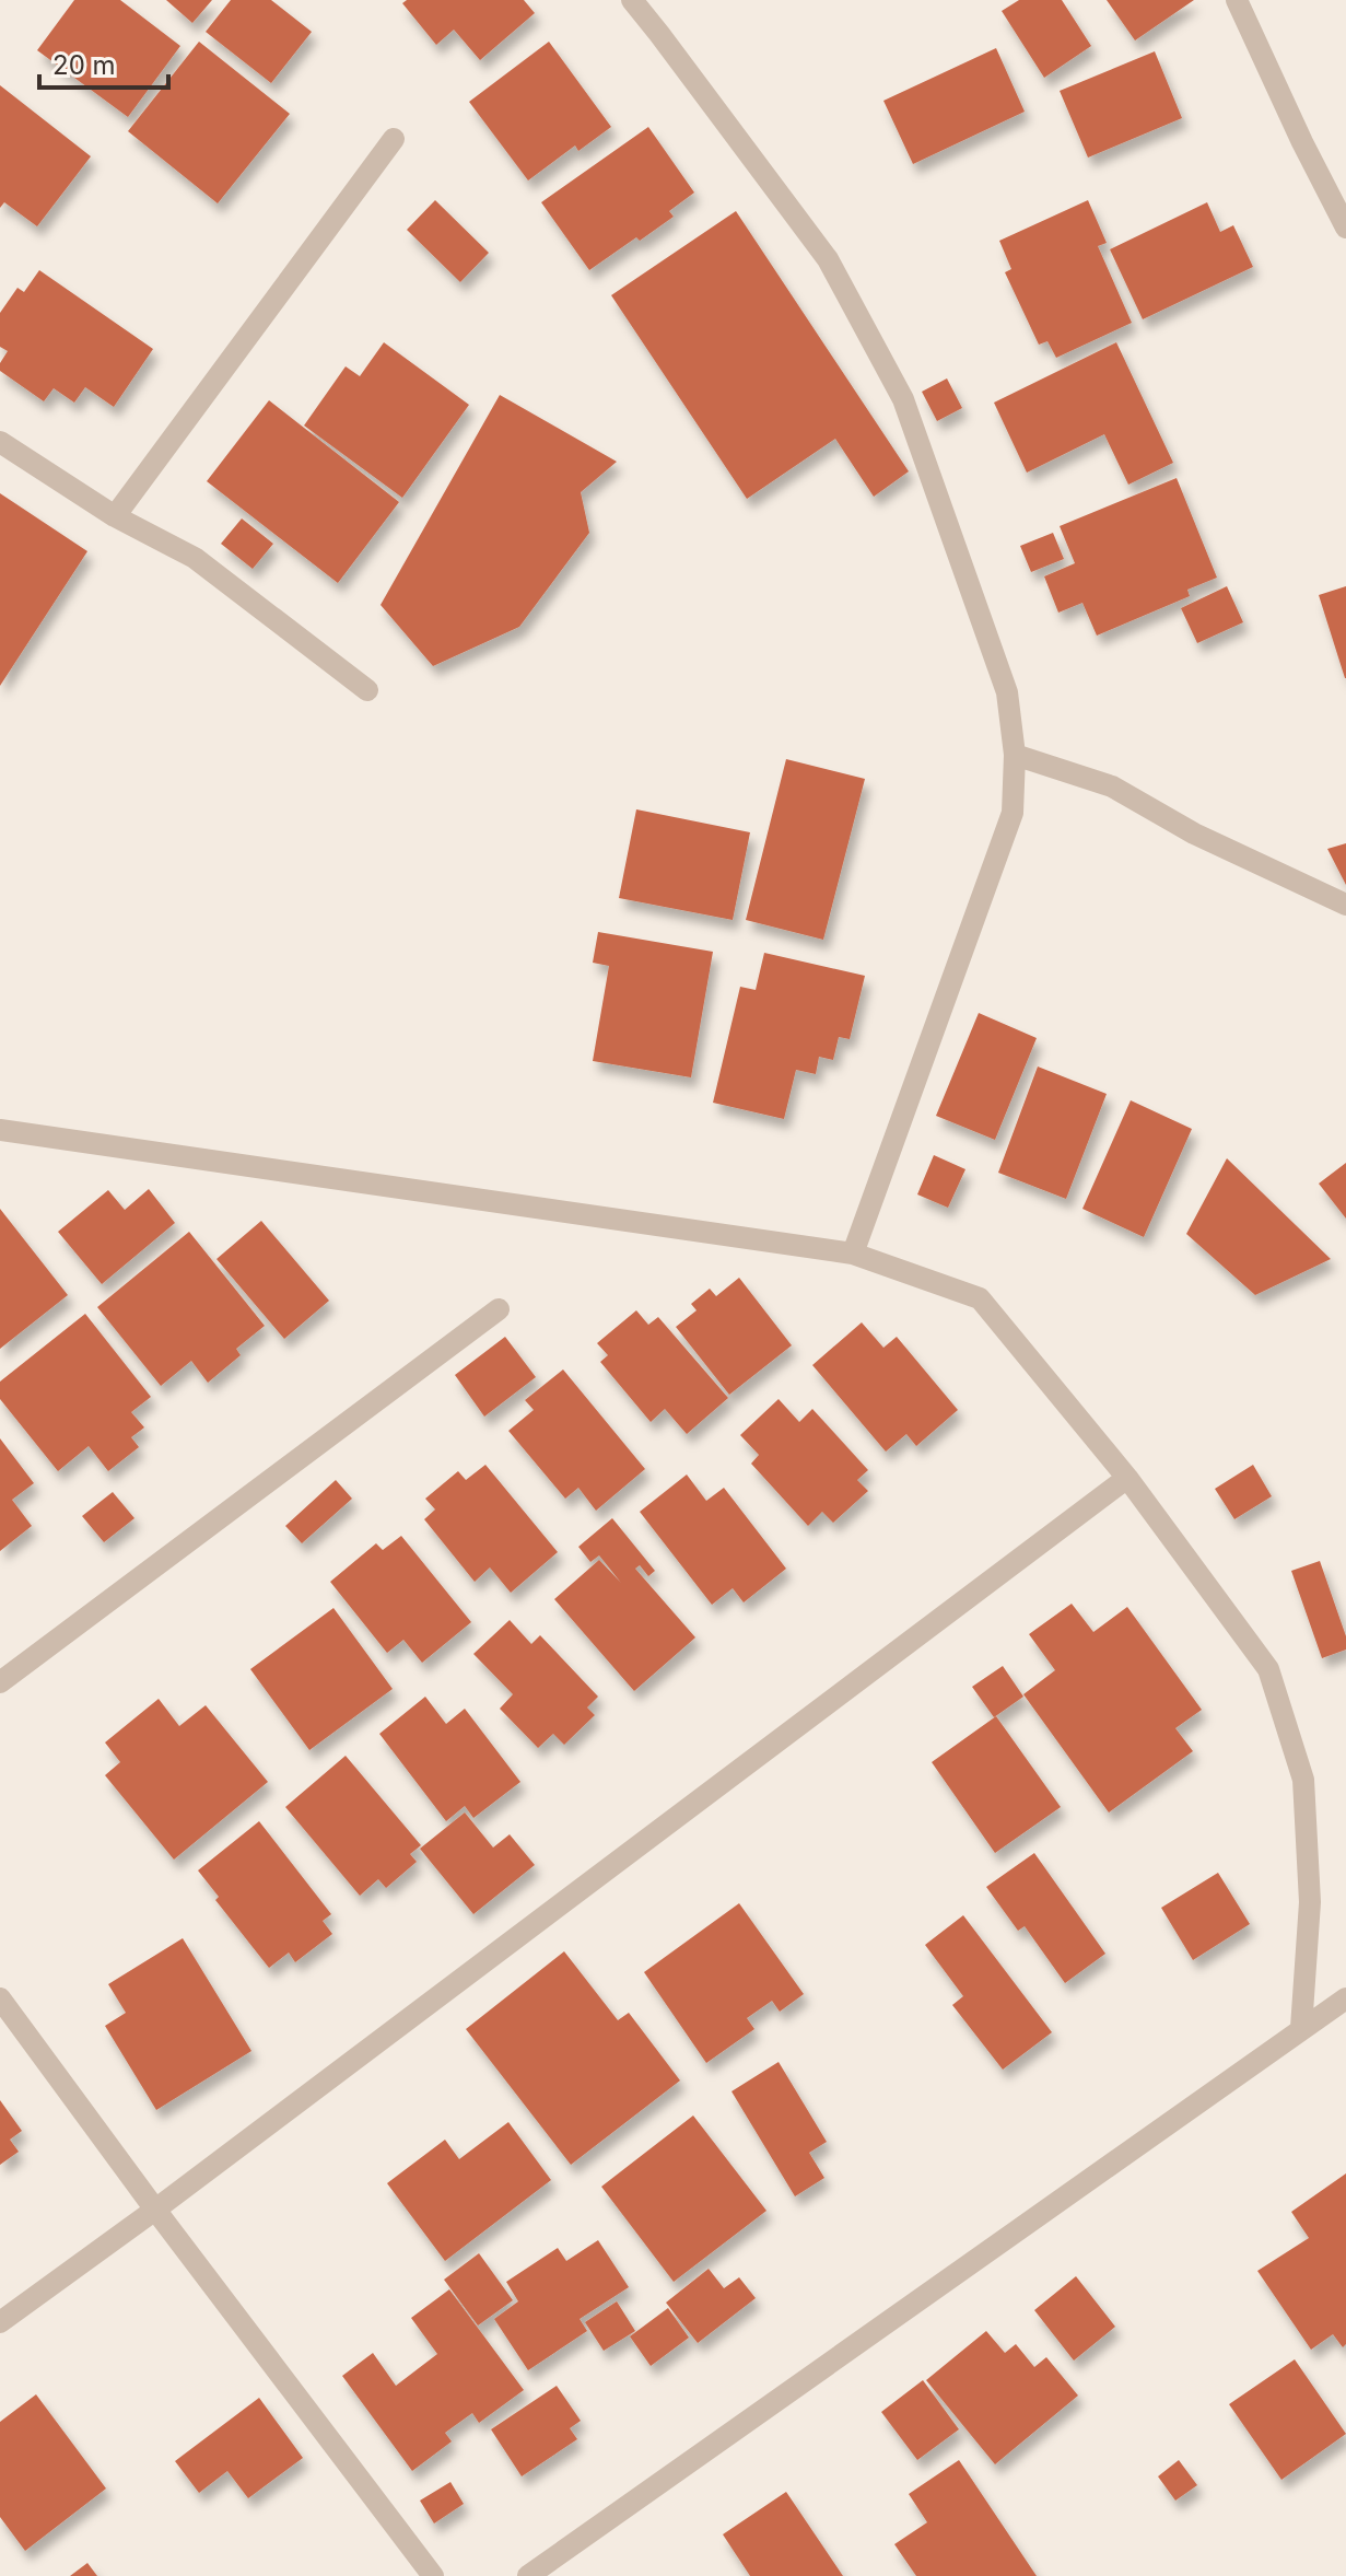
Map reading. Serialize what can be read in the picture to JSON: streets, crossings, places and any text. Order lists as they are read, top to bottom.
{
  "scale_bar": "20 m"
}
